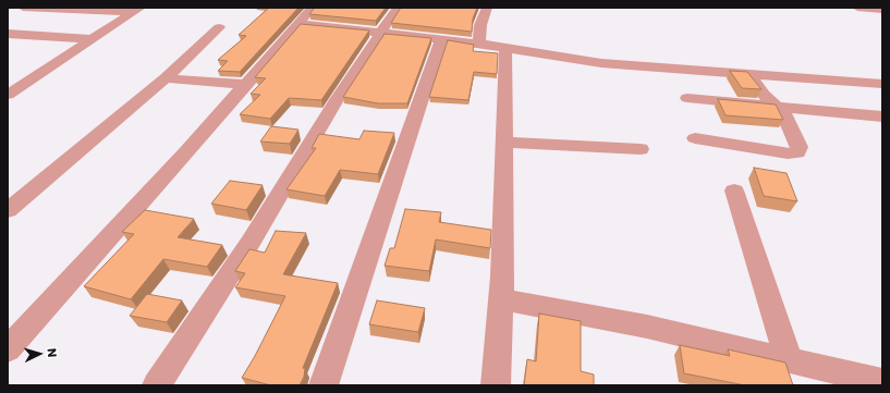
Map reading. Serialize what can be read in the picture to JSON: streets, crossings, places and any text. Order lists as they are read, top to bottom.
{
  "north": "right"
}
